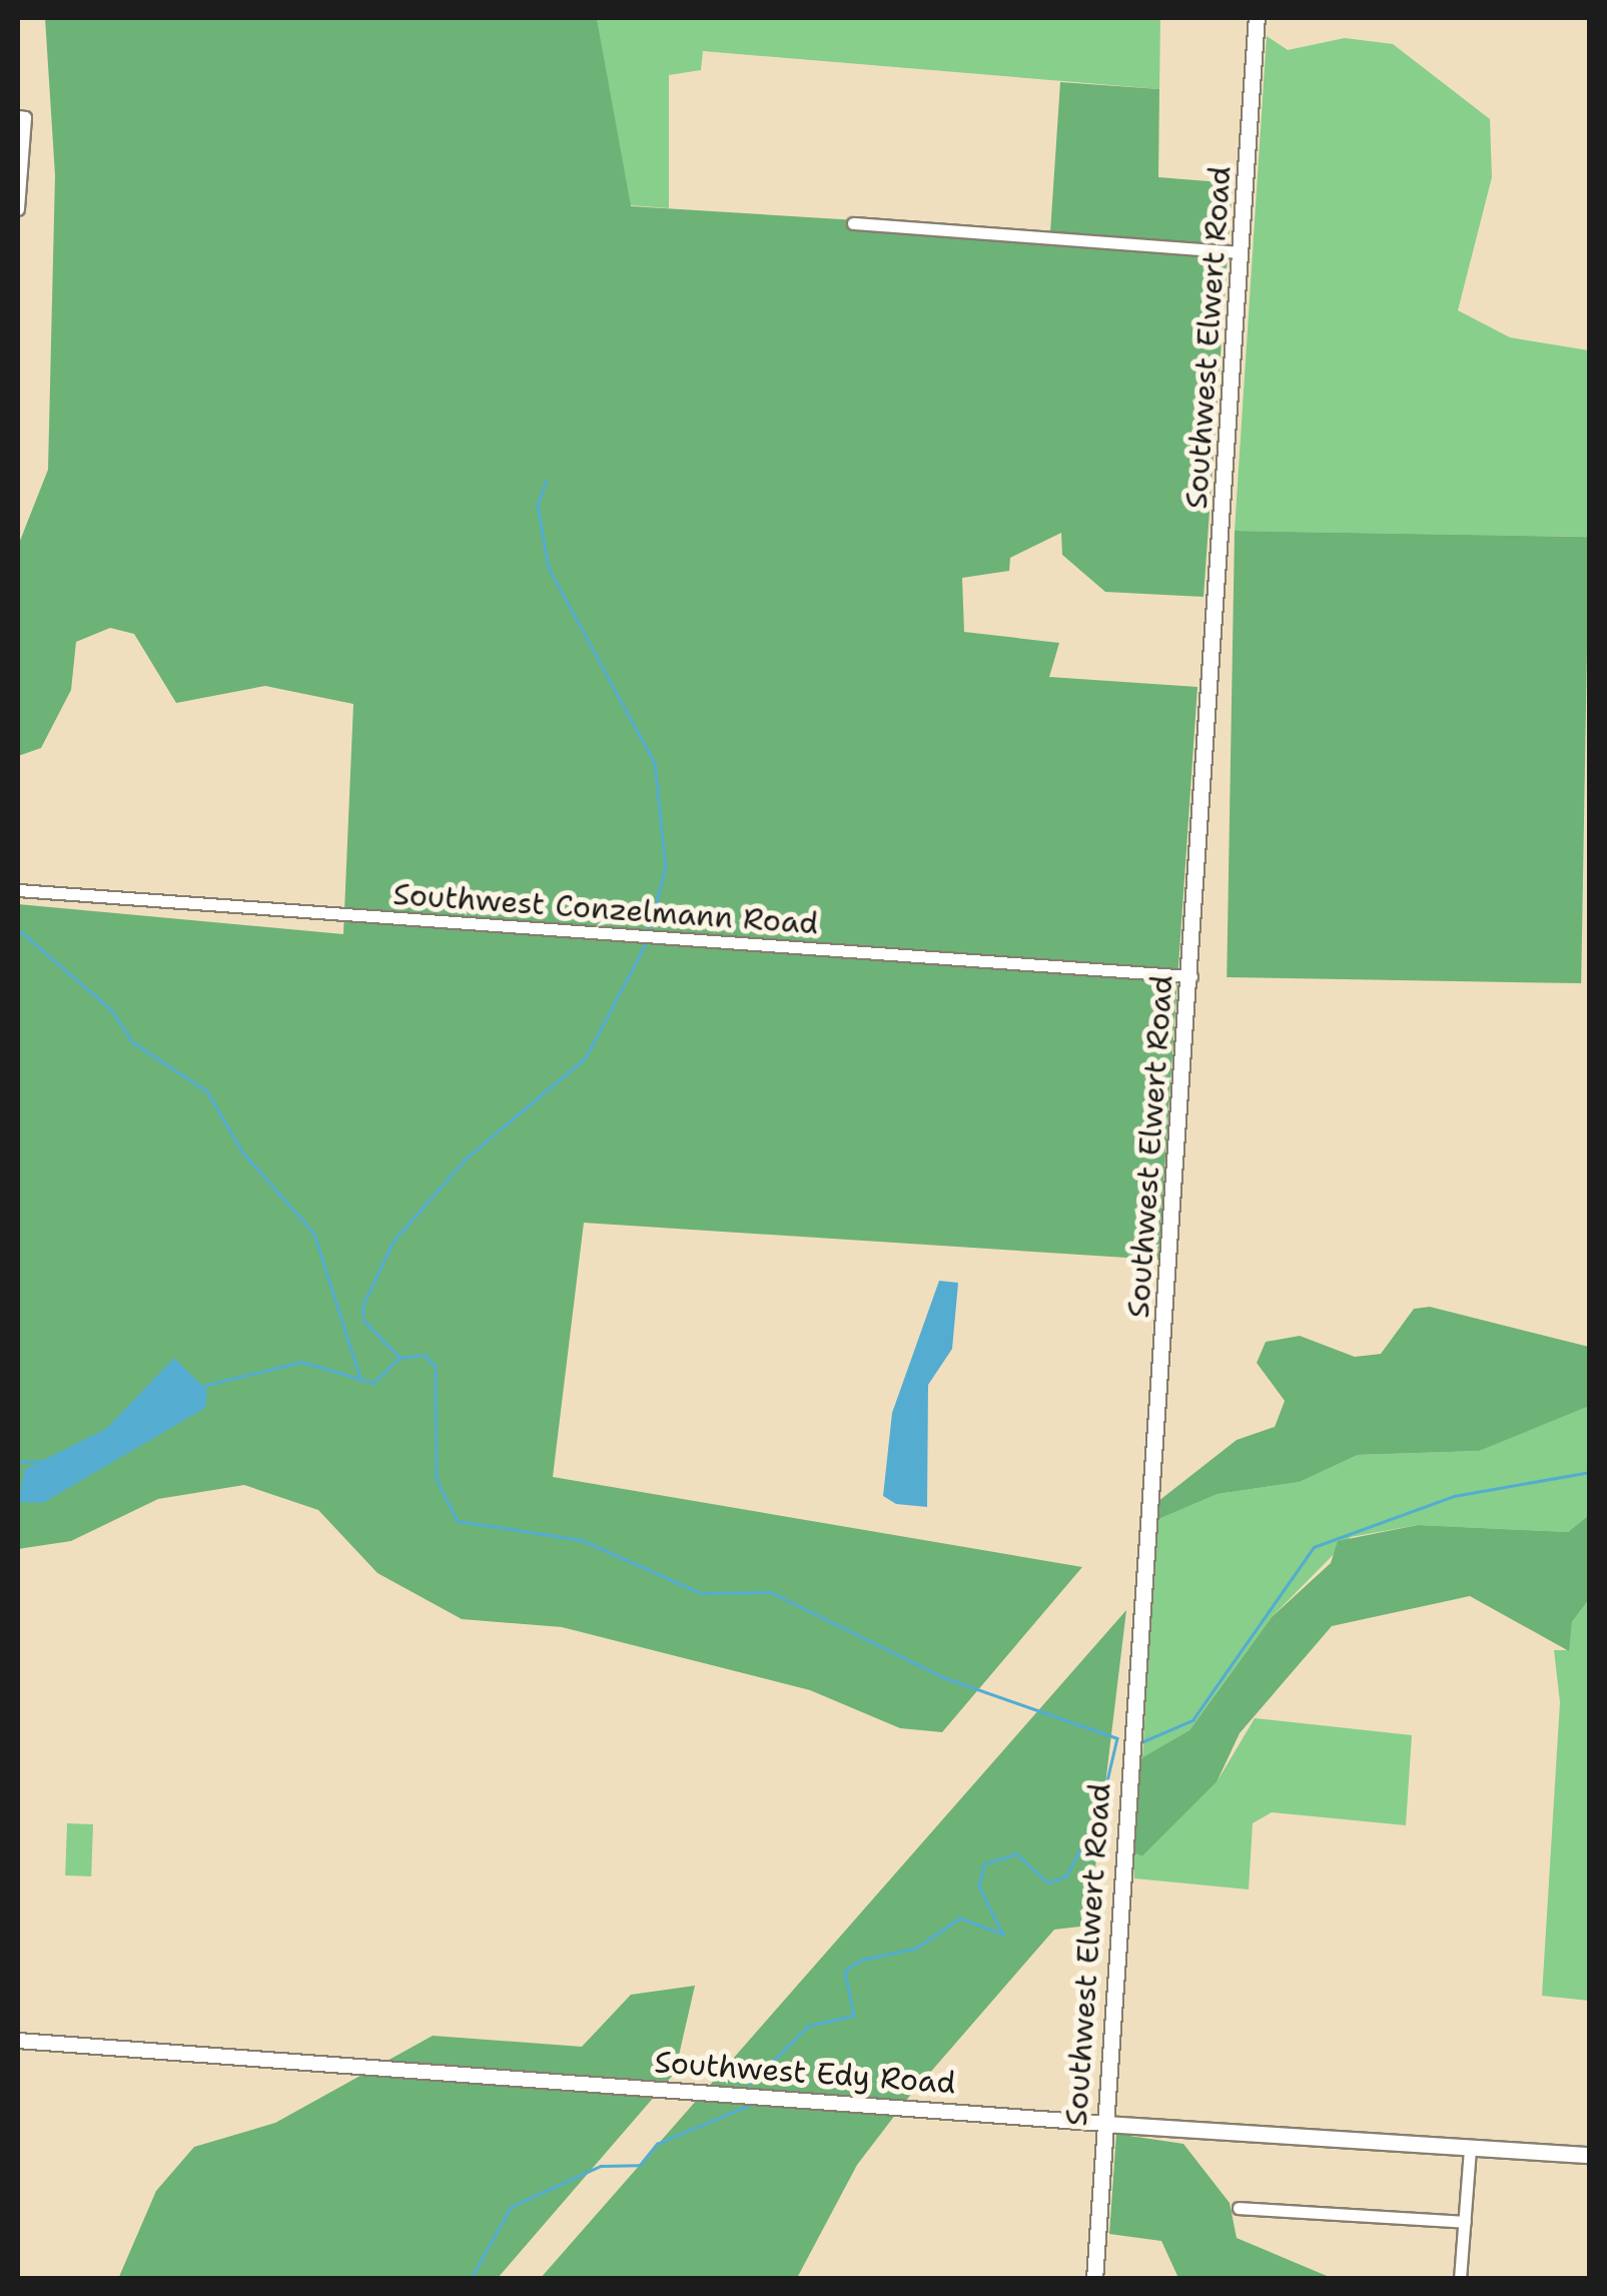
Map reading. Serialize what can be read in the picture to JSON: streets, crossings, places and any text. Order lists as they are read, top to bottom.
{
  "streets": {
    "main road": ["Southwest Elwert Road", "Southwest Edy Road"],
    "street": ["Southwest Conzelmann Road"]
  },
  "crossings": [
    ["Southwest Elwert Road", "Southwest Conzelmann Road"],
    ["Southwest Elwert Road", "Southwest Edy Road"]
  ]
}
